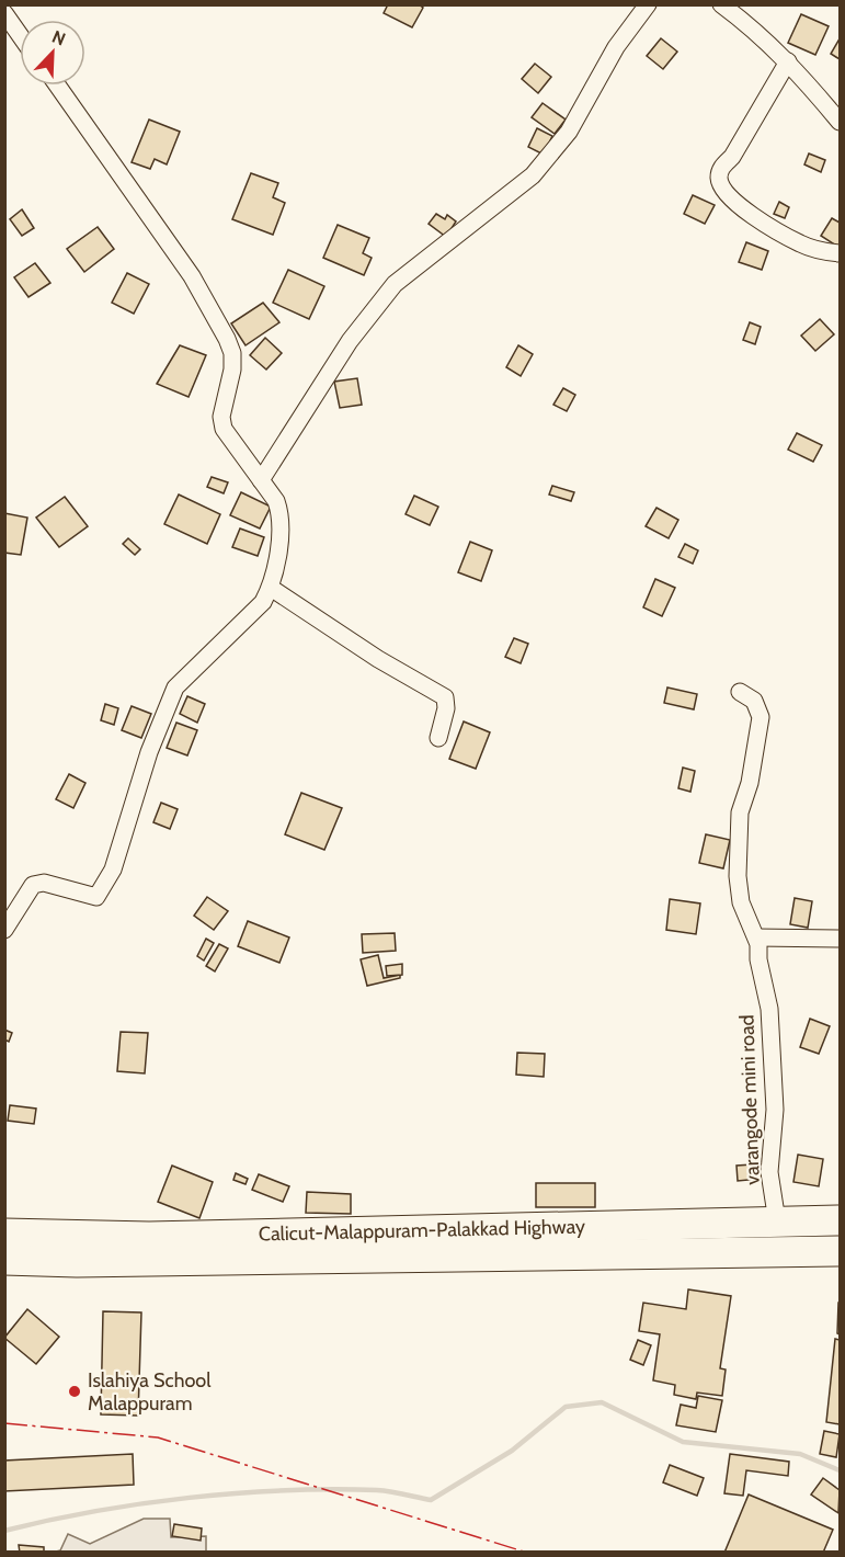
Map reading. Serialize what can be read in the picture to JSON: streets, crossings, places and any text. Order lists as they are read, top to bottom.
{
  "streets": {
    "highway": ["Calicut-Malappuram-Palakkad Highway"],
    "street": ["varangode mini road"]
  },
  "crossings": [
    ["varangode mini road", "Calicut-Malappuram-Palakkad Highway"]
  ],
  "places": ["Islahiya School Malappuram"],
  "north": "top right"
}
